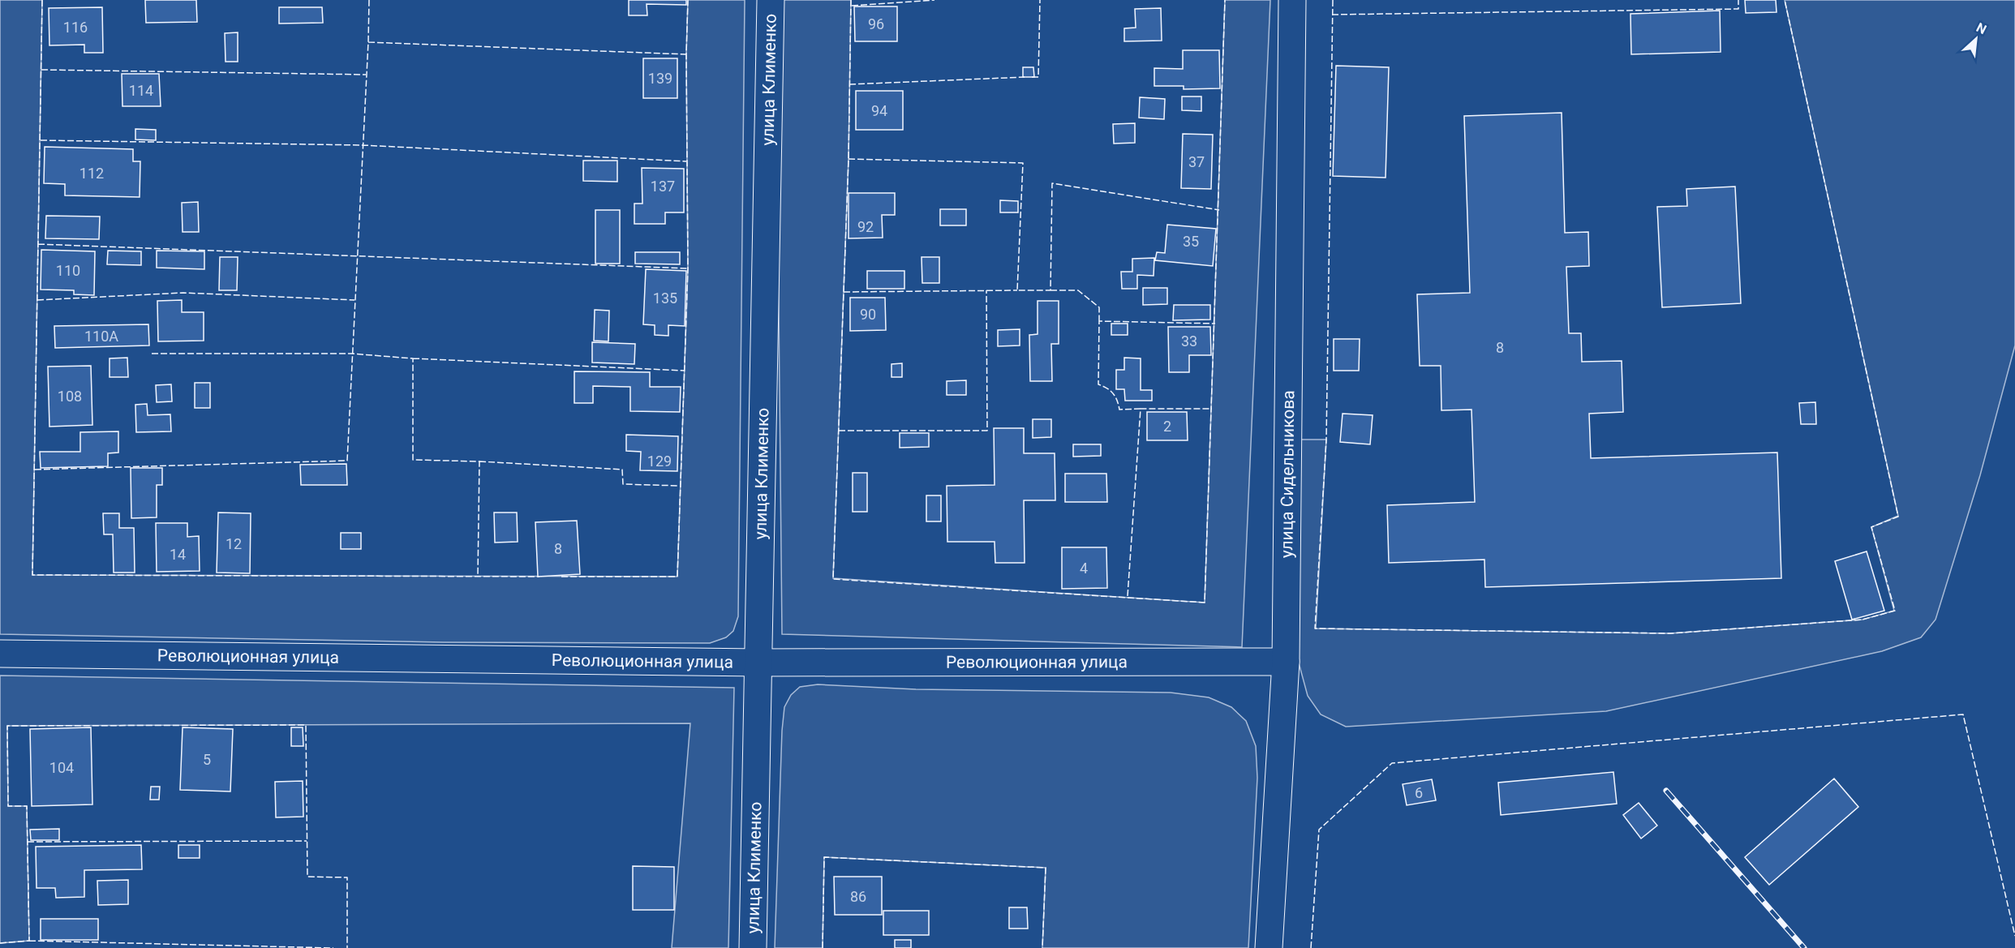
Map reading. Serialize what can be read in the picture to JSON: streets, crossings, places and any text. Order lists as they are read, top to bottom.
{
  "streets": {
    "street": ["улица Клименко", "улица Сидельникова", "Революционная улица"]
  },
  "crossings": [
    ["улица Клименко", "Революционная улица"],
    ["улица Сидельникова", "Революционная улица"]
  ],
  "house_numbers": [
    "96",
    "116",
    "139",
    "114",
    "94",
    "37",
    "112",
    "137",
    "92",
    "35",
    "110",
    "135",
    "90",
    "110А",
    "33",
    "8",
    "108",
    "2",
    "129",
    "12",
    "8",
    "14",
    "4",
    "5",
    "104",
    "6",
    "86"
  ],
  "north": "top right"
}
